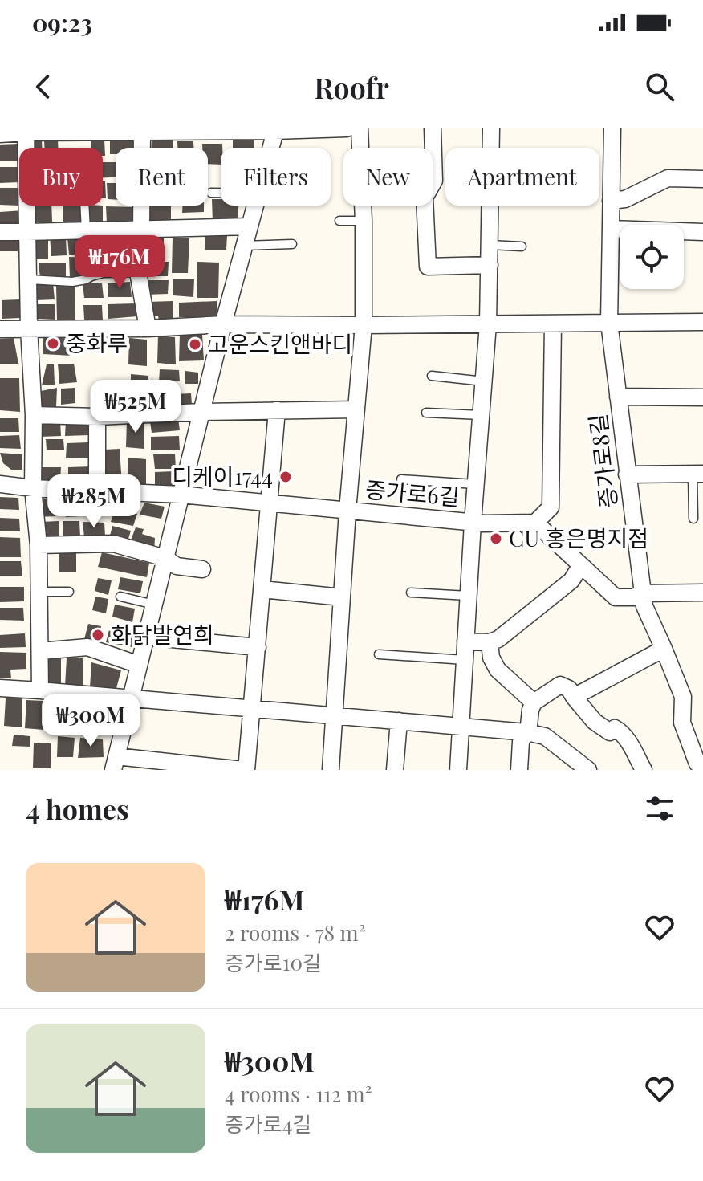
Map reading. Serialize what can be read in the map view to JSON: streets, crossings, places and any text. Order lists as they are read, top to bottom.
{
  "streets": {
    "street": ["증가로8길", "증가로6길"]
  },
  "crossings": [
    ["증가로8길", "증가로6길"]
  ],
  "places": [
    "중화루",
    "고운스킨앤바디",
    "디케이1744",
    "CU 홍은명지점",
    "화닭발연희"
  ],
  "page": {
    "status": "09:23",
    "header": "Roofr",
    "chip": [
      "Buy",
      "Rent",
      "Filters",
      "New",
      "Apartment"
    ],
    "price": [
      "₩176M",
      "₩525M",
      "₩285M",
      "₩300M"
    ],
    "heading": "4 homes",
    "list": [
      {
        "name": "₩176M",
        "note": "2 rooms · 78 m² · 증가로10길"
      },
      {
        "name": "₩300M",
        "note": "4 rooms · 112 m² · 증가로4길"
      }
    ]
  }
}
